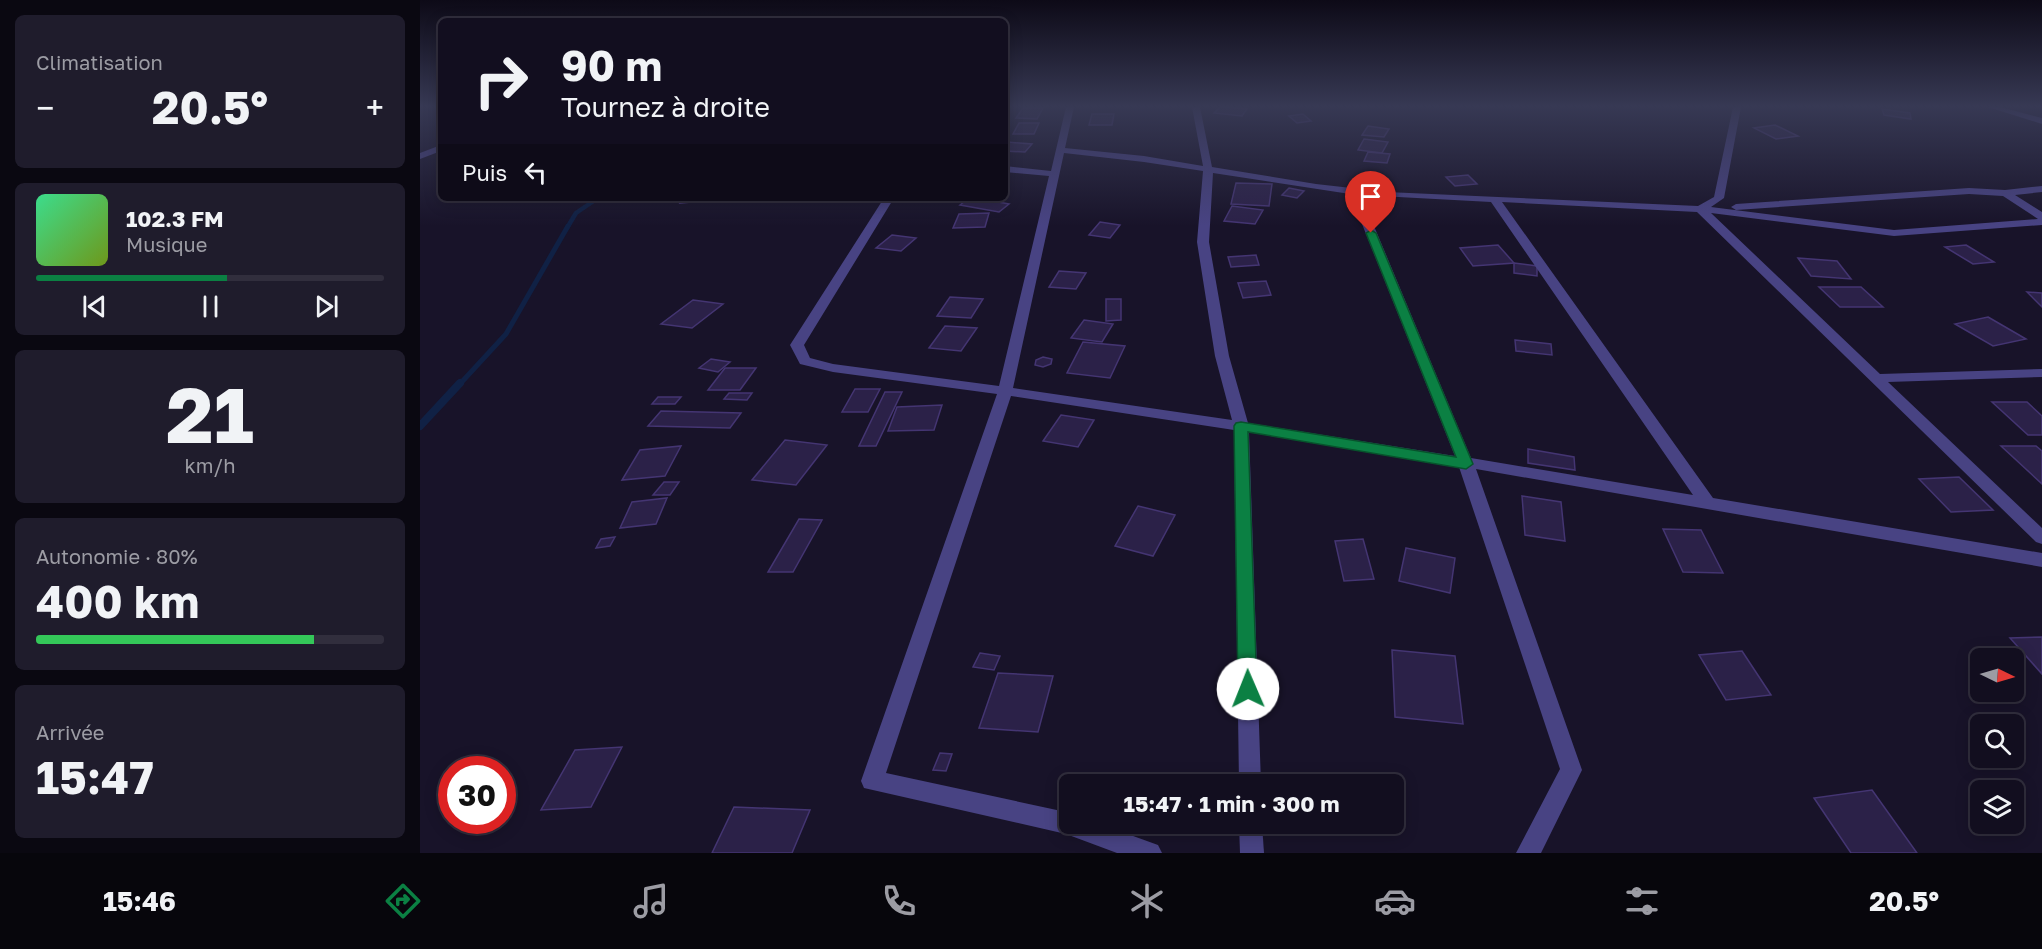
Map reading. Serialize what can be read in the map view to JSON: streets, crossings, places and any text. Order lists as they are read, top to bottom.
{
  "north": "right",
  "page": {
    "tile": [
      "Climatisation",
      ["21", "km/h"],
      ["Autonomie · 80%", "400 km"],
      ["Arrivée", "15:47"]
    ],
    "turn": ["90 m", "Tournez à droite"],
    "heat": ["−", "20.5°", "+"],
    "then": "Puis",
    "song": ["102.3 FM", "Musique"],
    "limit": "30",
    "trip": "15:47 · 1 min · 300 m",
    "tabs": ["15:46", "20.5°"]
  }
}
